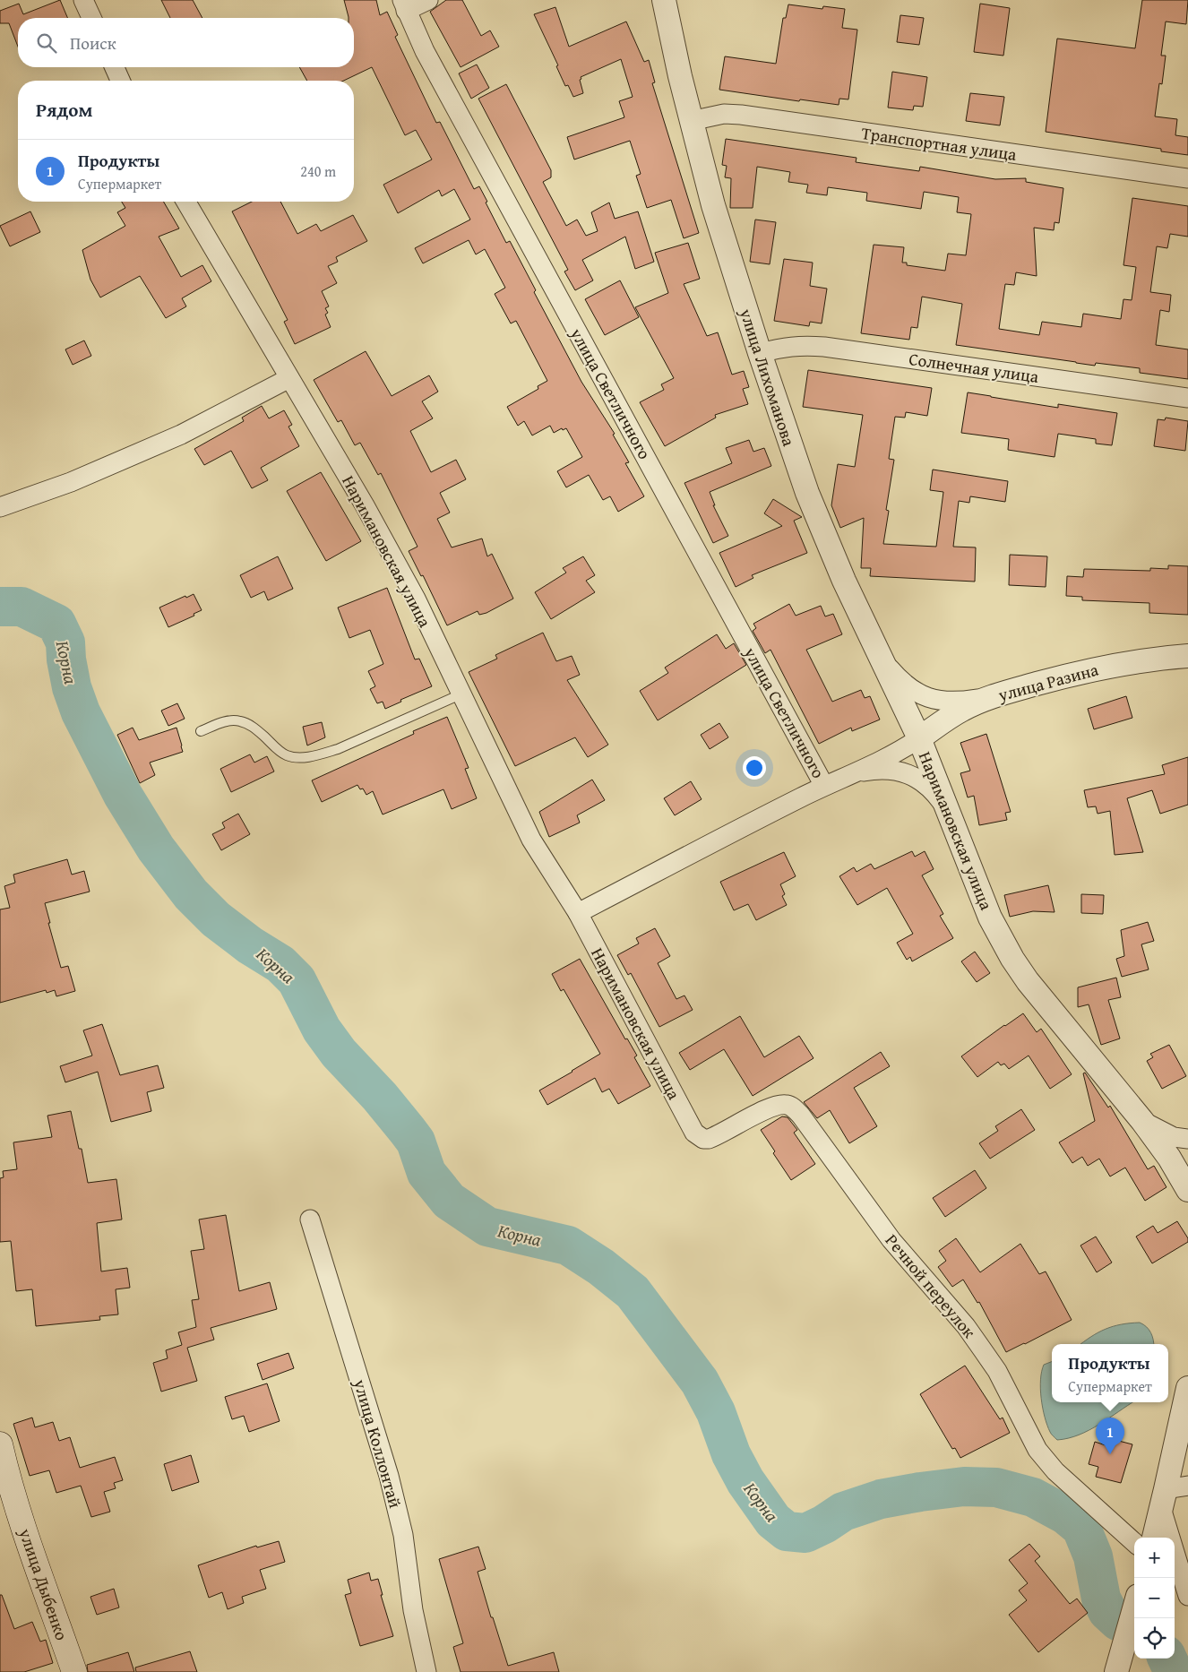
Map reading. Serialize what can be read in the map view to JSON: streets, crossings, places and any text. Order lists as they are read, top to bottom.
{
  "streets": {
    "main road": ["улица Дыбенко"],
    "street": [
      "Транспортная улица",
      "Солнечная улица",
      "улица Лихоманова",
      "улица Светличного",
      "Наримановская улица",
      "улица Разина",
      "Речной переулок",
      "улица Коллонтай"
    ]
  },
  "crossings": [
    ["Транспортная улица", "улица Лихоманова"],
    ["Солнечная улица", "улица Лихоманова"],
    ["улица Лихоманова", "Наримановская улица"],
    ["улица Лихоманова", "улица Разина"],
    ["улица Светличного", "Наримановская улица"],
    ["Наримановская улица", "улица Разина"],
    ["Наримановская улица", "Речной переулок"]
  ],
  "water": ["Корна"],
  "page": {
    "search": "Поиск",
    "heading": "Рядом",
    "list": [
      {
        "mark": "1",
        "name": "Продукты",
        "note": "Супермаркет",
        "value": "240 m"
      }
    ],
    "popup": ["Продукты", "Супермаркет"],
    "pins": "1",
    "map_buttons": ["+", "−"]
  }
}
